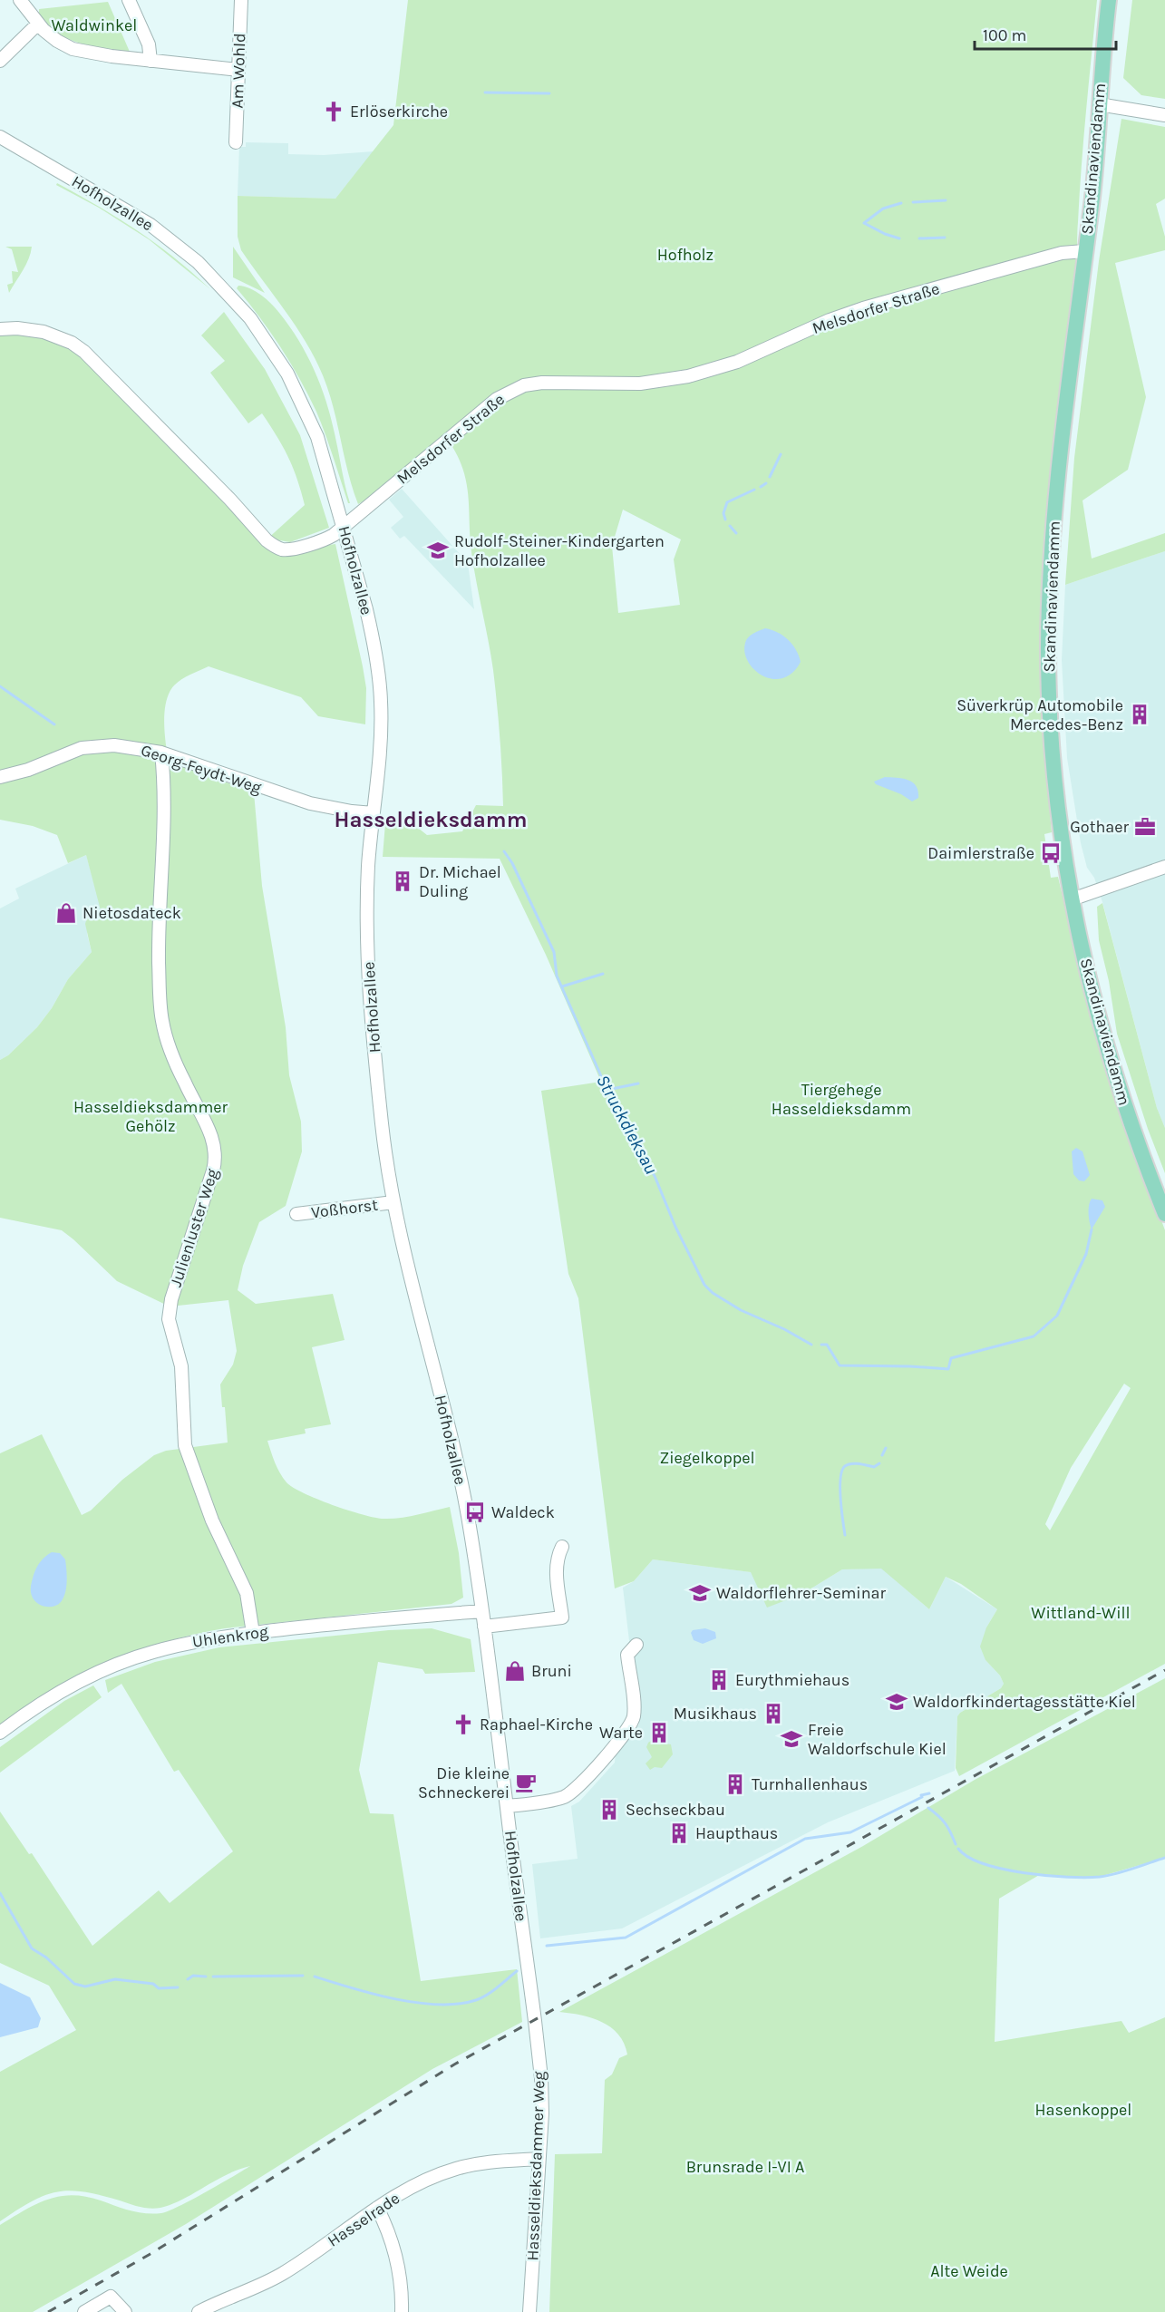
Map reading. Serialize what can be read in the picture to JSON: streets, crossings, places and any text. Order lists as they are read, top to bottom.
{
  "streets": {
    "main road": ["Skandinaviendamm"],
    "street": [
      "Am Wohld",
      "Hofholzallee",
      "Melsdorfer Straße",
      "Georg-Feydt-Weg",
      "Voßhorst",
      "Julienluster Weg",
      "Uhlenkrog",
      "Hasseldieksdammer Weg",
      "Hasselrade"
    ]
  },
  "crossings": [
    ["Skandinaviendamm", "Melsdorfer Straße"],
    ["Hofholzallee", "Melsdorfer Straße"],
    ["Hofholzallee", "Georg-Feydt-Weg"],
    ["Hofholzallee", "Voßhorst"],
    ["Hofholzallee", "Uhlenkrog"],
    ["Hofholzallee", "Hasseldieksdammer Weg"],
    ["Georg-Feydt-Weg", "Julienluster Weg"],
    ["Julienluster Weg", "Uhlenkrog"],
    ["Hasseldieksdammer Weg", "Hasselrade"]
  ],
  "districts": ["Hasseldieksdamm"],
  "water": ["Struckdieksau"],
  "parks": [
    "Waldwinkel",
    "Hofholz",
    "Tiergehege Hasseldieksdamm",
    "Hasseldieksdammer Gehölz",
    "Ziegelkoppel",
    "Wittland-Will",
    "Hasenkoppel",
    "Brunsrade I-VI A",
    "Alte Weide"
  ],
  "places": {
    "church": ["Erlöserkirche", "Raphael-Kirche"],
    "school or university": [
      "Rudolf-Steiner-Kindergarten Hofholzallee",
      "Waldorflehrer-Seminar",
      "Waldorfkindertagesstätte Kiel",
      "Freie Waldorfschule Kiel"
    ],
    "building": [
      "Süverkrüp Automobile Mercedes-Benz",
      "Dr. Michael Duling",
      "Eurythmiehaus",
      "Musikhaus",
      "Warte",
      "Turnhallenhaus",
      "Sechseckbau",
      "Haupthaus"
    ],
    "office": ["Gothaer"],
    "bus stop": ["Daimlerstraße", "Waldeck"],
    "shop": ["Nietosdateck", "Bruni"],
    "cafe": ["Die kleine Schneckerei"]
  },
  "scale_bar": "100 m"
}
